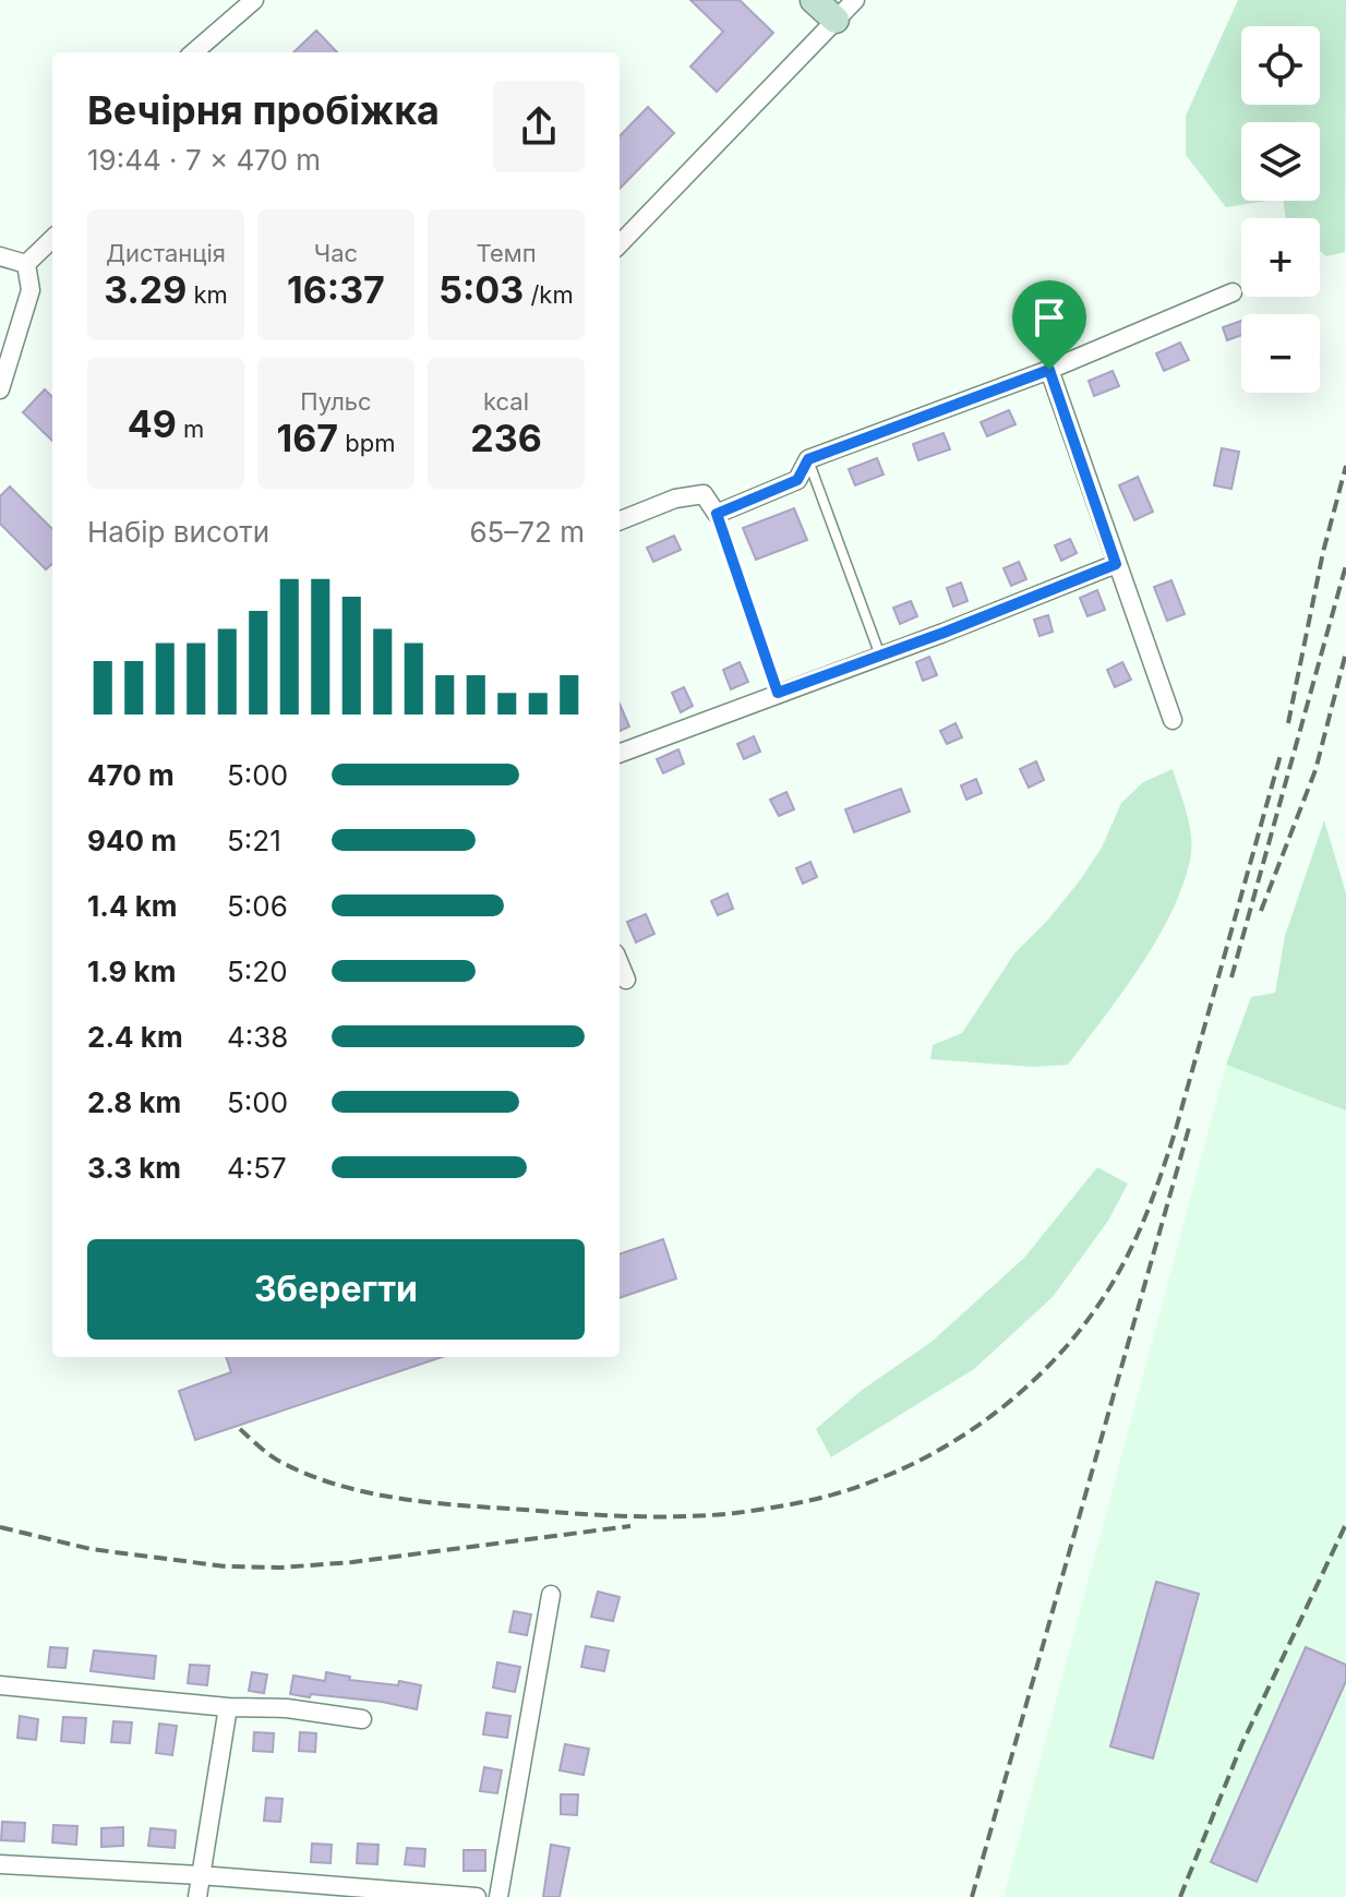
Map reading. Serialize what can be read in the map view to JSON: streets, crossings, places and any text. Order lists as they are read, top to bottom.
{
  "page": {
    "map_buttons": ["+", "−"],
    "heading": ["Вечірня пробіжка", "19:44 · 7 × 470 m"],
    "stats": [
      ["Дистанція", "3.29 km"],
      ["Час", "16:37"],
      ["Темп", "5:03 /km"],
      ["49 m"],
      ["Пульс", "167 bpm"],
      ["kcal", "236"]
    ],
    "chart": ["Набір висоти", "65–72 m"],
    "list": [
      {
        "name": "470 m",
        "note": "5:00"
      },
      {
        "name": "940 m",
        "note": "5:21"
      },
      {
        "name": "1.4 km",
        "note": "5:06"
      },
      {
        "name": "1.9 km",
        "note": "5:20"
      },
      {
        "name": "2.4 km",
        "note": "4:38"
      },
      {
        "name": "2.8 km",
        "note": "5:00"
      },
      {
        "name": "3.3 km",
        "note": "4:57"
      }
    ],
    "buttons": "Зберегти"
  }
}
